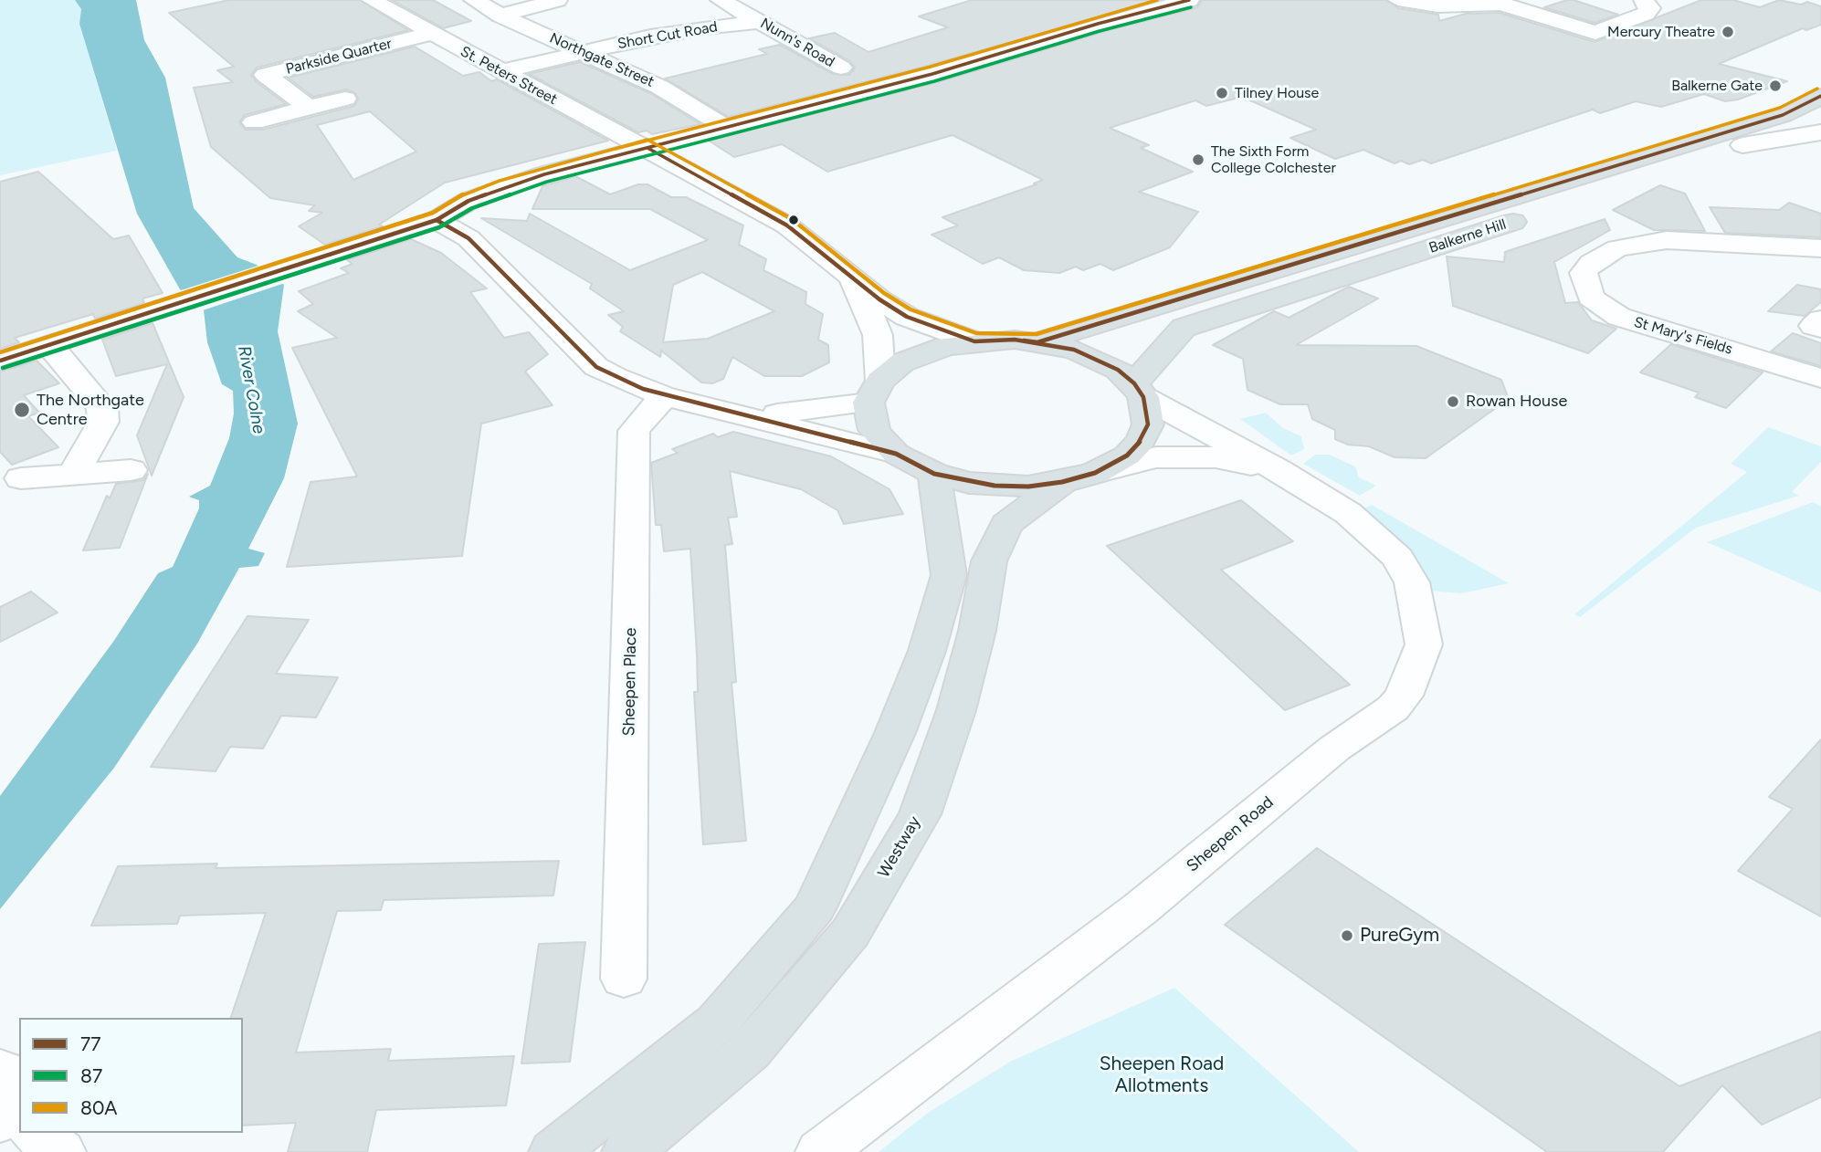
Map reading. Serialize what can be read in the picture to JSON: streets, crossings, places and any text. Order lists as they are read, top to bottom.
{
  "streets": {
    "main road": ["Balkerne Hill", "Westway"],
    "street": [
      "Short Cut Road",
      "Nunn's Road",
      "Parkside Quarter",
      "Northgate Street",
      "St. Peters Street",
      "St Mary's Fields",
      "Sheepen Place",
      "Sheepen Road"
    ]
  },
  "crossings": [
    ["Short Cut Road", "Nunn's Road"],
    ["Short Cut Road", "Northgate Street"],
    ["Short Cut Road", "St. Peters Street"],
    ["Parkside Quarter", "St. Peters Street"],
    ["Balkerne Hill", "Sheepen Road"]
  ],
  "water": ["River Colne"],
  "parks": ["Sheepen Road Allotments"],
  "places": [
    "Mercury Theatre",
    "Balkerne Gate",
    "Tilney House",
    "The Sixth Form College Colchester",
    "Rowan House",
    "The Northgate Centre",
    "PureGym"
  ],
  "lines": ["transit line 77", "transit line 80A", "transit line 87"],
  "legend": ["77", "87", "80A"]
}
